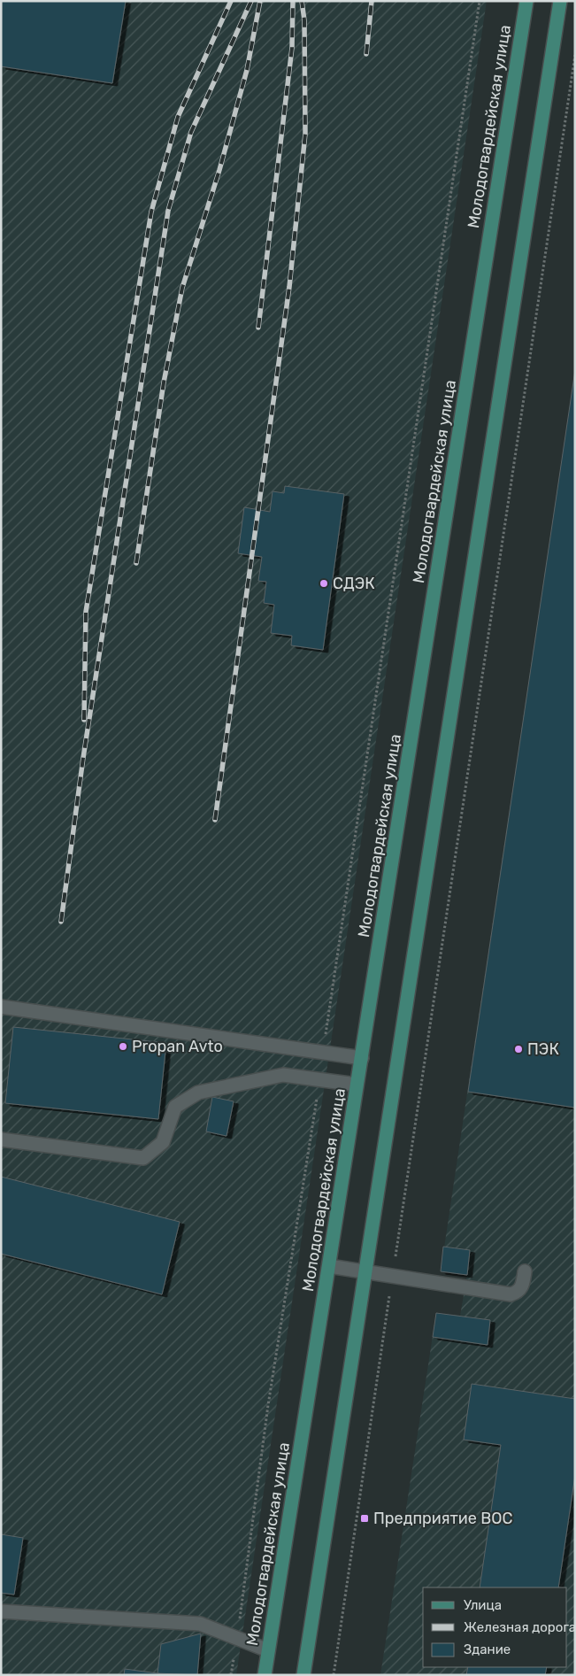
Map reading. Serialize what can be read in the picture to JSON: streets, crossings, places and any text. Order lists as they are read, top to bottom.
{
  "streets": {
    "main road": ["Молодогвардейская улица"]
  },
  "places": {
    "other": ["СДЭК", "Propan Avto", "ПЭК"],
    "transit": ["Предприятие ВОС"]
  },
  "legend": ["Улица", "Железная дорога", "Здание"]
}
